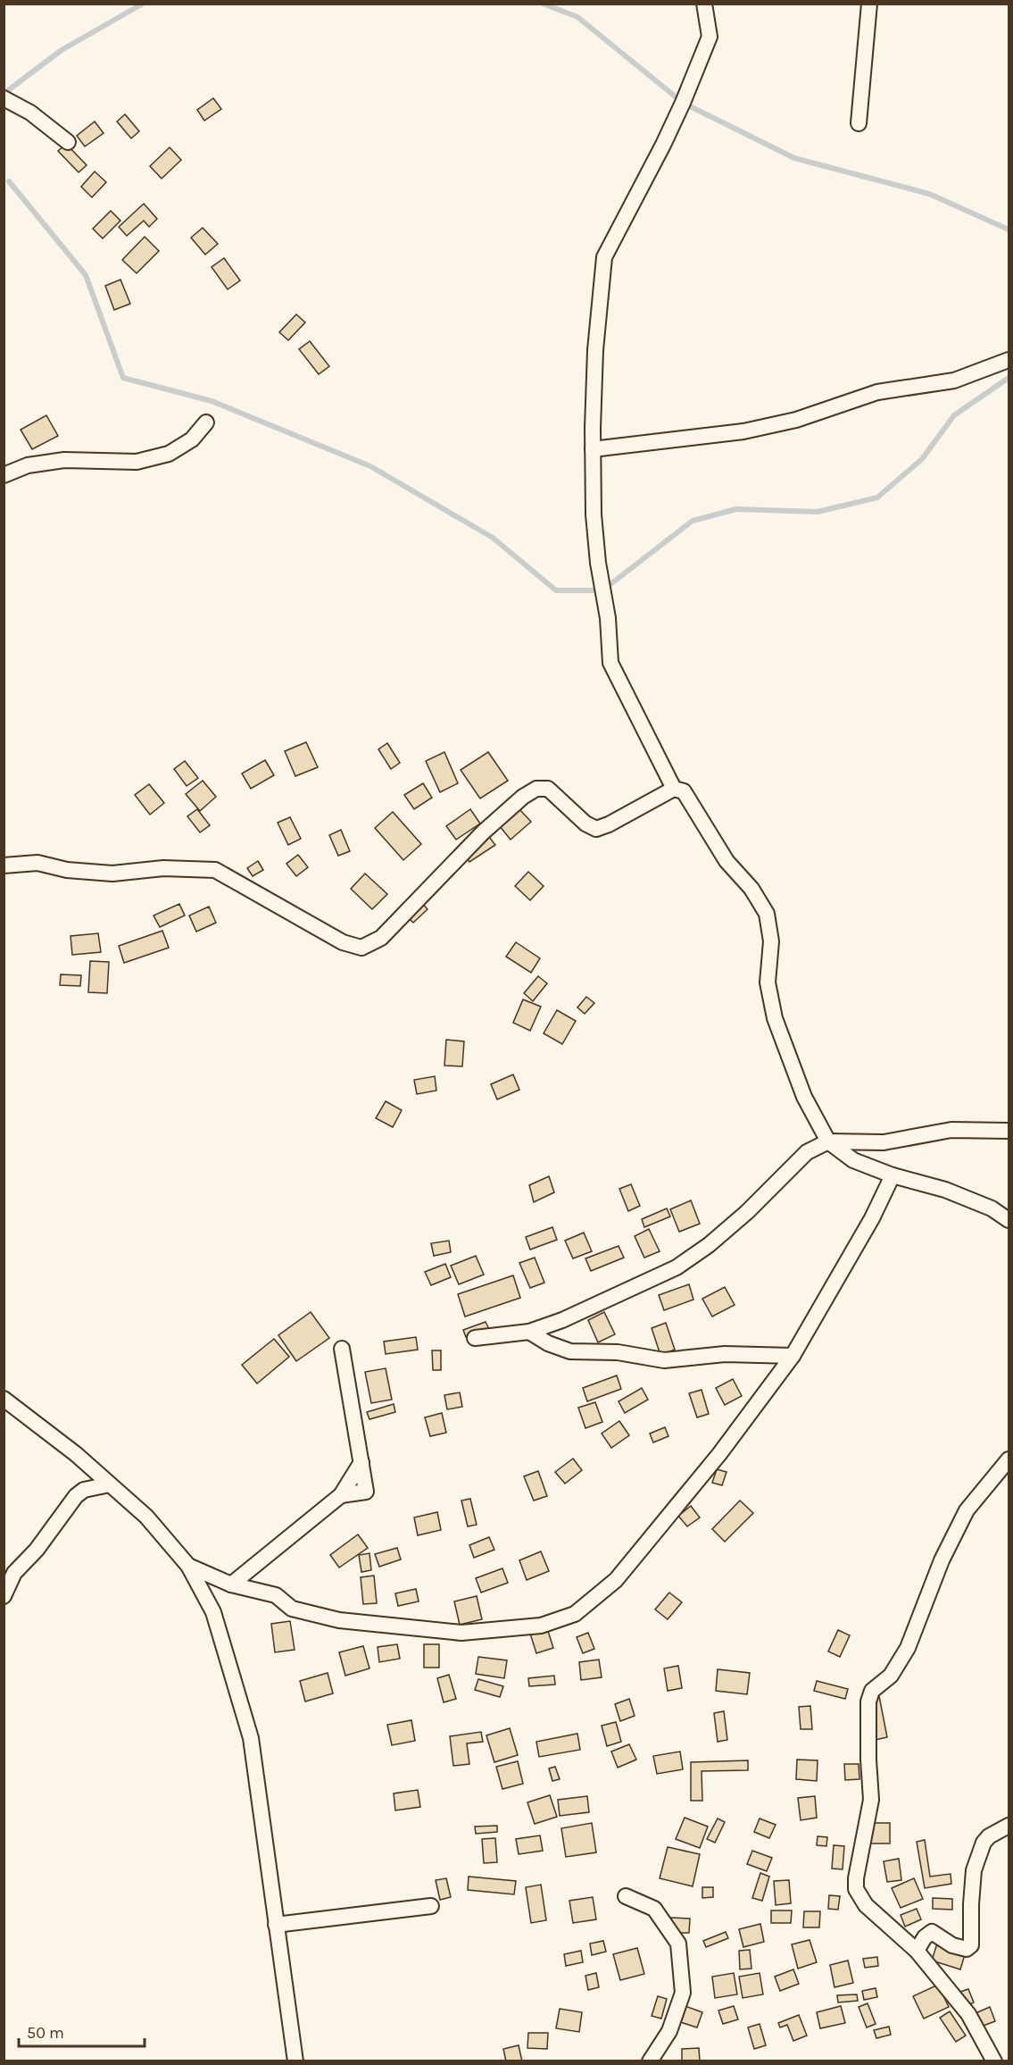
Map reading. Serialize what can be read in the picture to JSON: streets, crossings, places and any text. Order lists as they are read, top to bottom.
{
  "scale_bar": "50 m"
}
